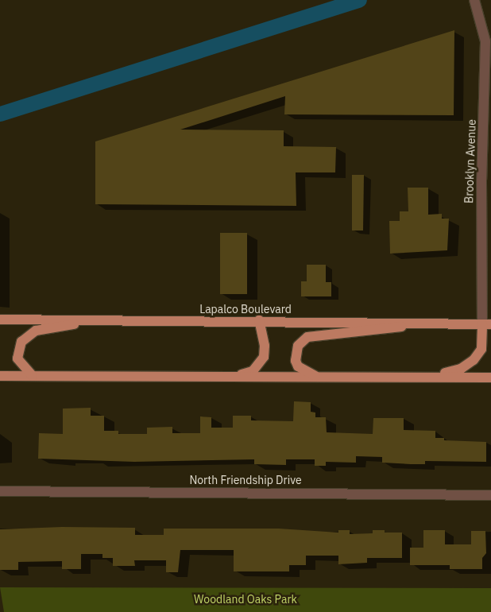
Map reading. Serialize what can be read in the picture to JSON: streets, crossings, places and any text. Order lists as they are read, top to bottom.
{
  "streets": {
    "main road": ["Lapalco Boulevard"],
    "street": ["Brooklyn Avenue", "North Friendship Drive"]
  },
  "crossings": [
    ["Brooklyn Avenue", "Lapalco Boulevard"]
  ],
  "parks": ["Woodland Oaks Park"]
}
